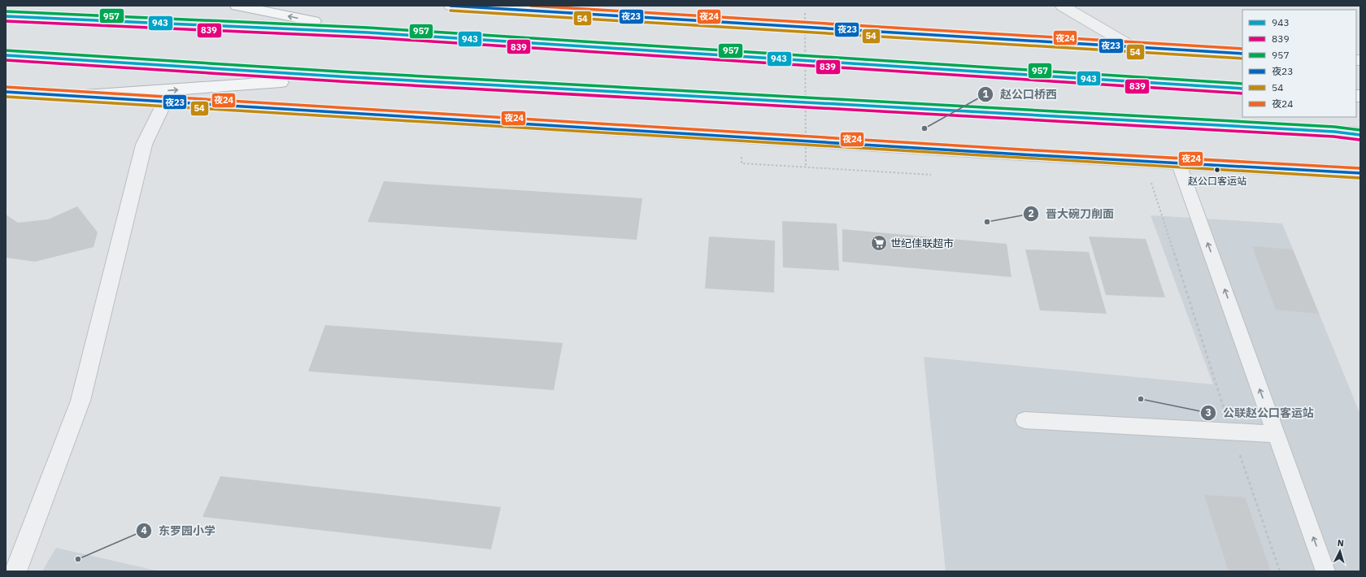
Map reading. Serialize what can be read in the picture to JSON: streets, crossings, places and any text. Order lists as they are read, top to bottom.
{
  "places": {
    "other": [
      "赵公口桥西",
      "赵公口客运站",
      "晋大碗刀削面",
      "公联赵公口客运站",
      "东罗园小学"
    ],
    "supermarket": ["世纪佳联超市"]
  },
  "lines": [
    "transit line 夜23",
    "transit line 夜24",
    "transit line 54",
    "transit line 957",
    "transit line 943",
    "transit line 839"
  ],
  "legend": [
    "943",
    "839",
    "957",
    "夜23",
    "54",
    "夜24"
  ],
  "north": "top"
}
